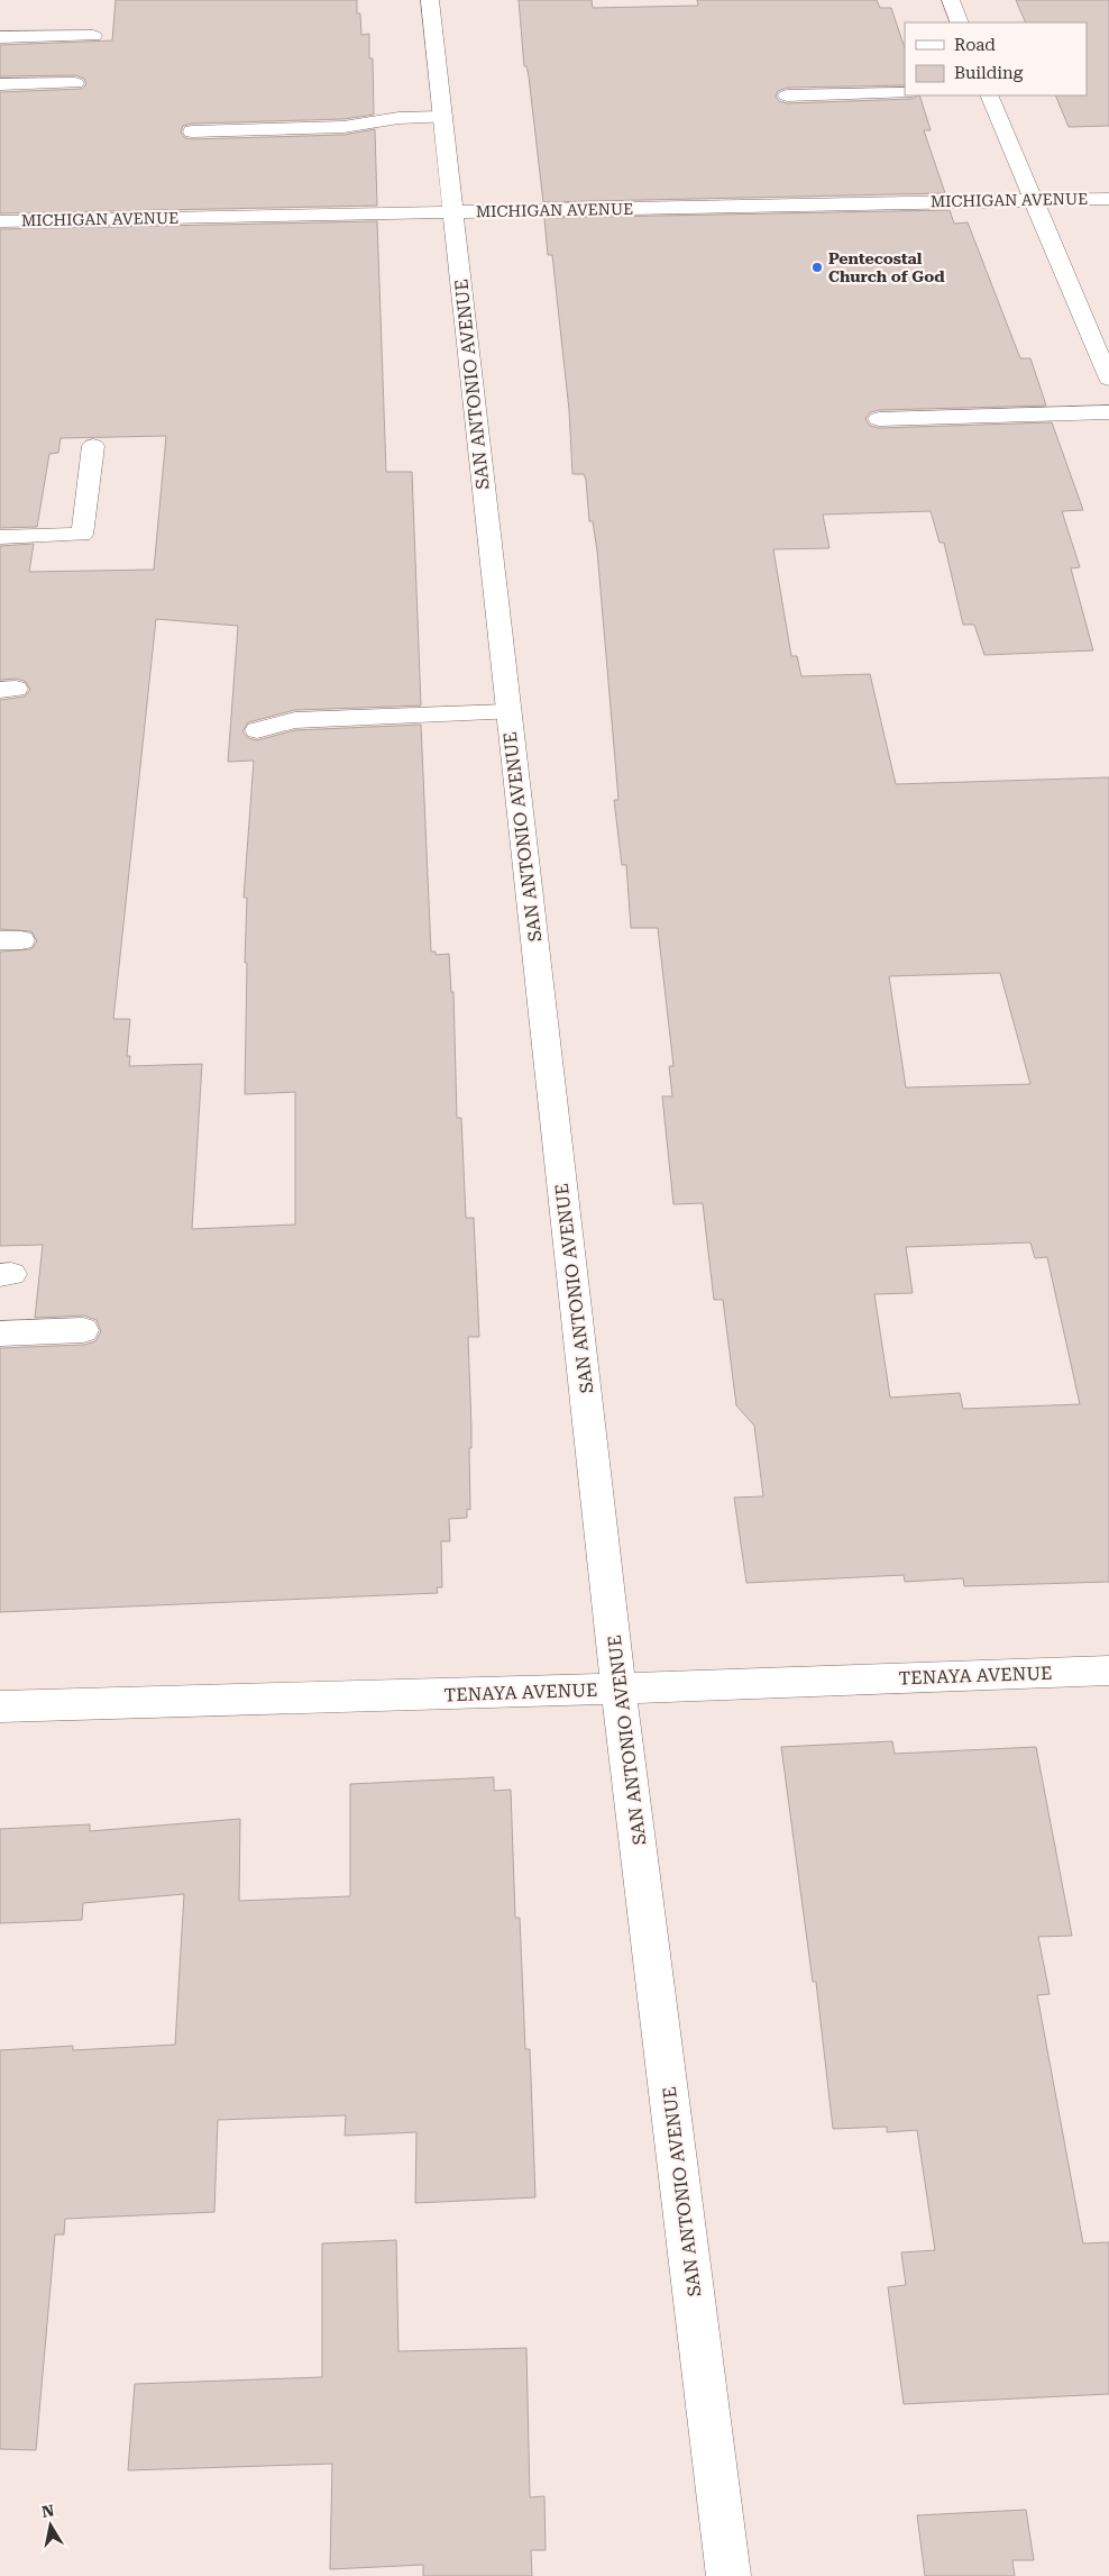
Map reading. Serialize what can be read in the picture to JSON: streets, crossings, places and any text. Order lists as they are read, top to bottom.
{
  "streets": {
    "street": ["MICHIGAN AVENUE", "SAN ANTONIO AVENUE", "TENAYA AVENUE"]
  },
  "crossings": [
    ["MICHIGAN AVENUE", "SAN ANTONIO AVENUE"],
    ["SAN ANTONIO AVENUE", "TENAYA AVENUE"]
  ],
  "places": ["Pentecostal Church of God"],
  "legend": ["Road", "Building"],
  "north": "top"
}
